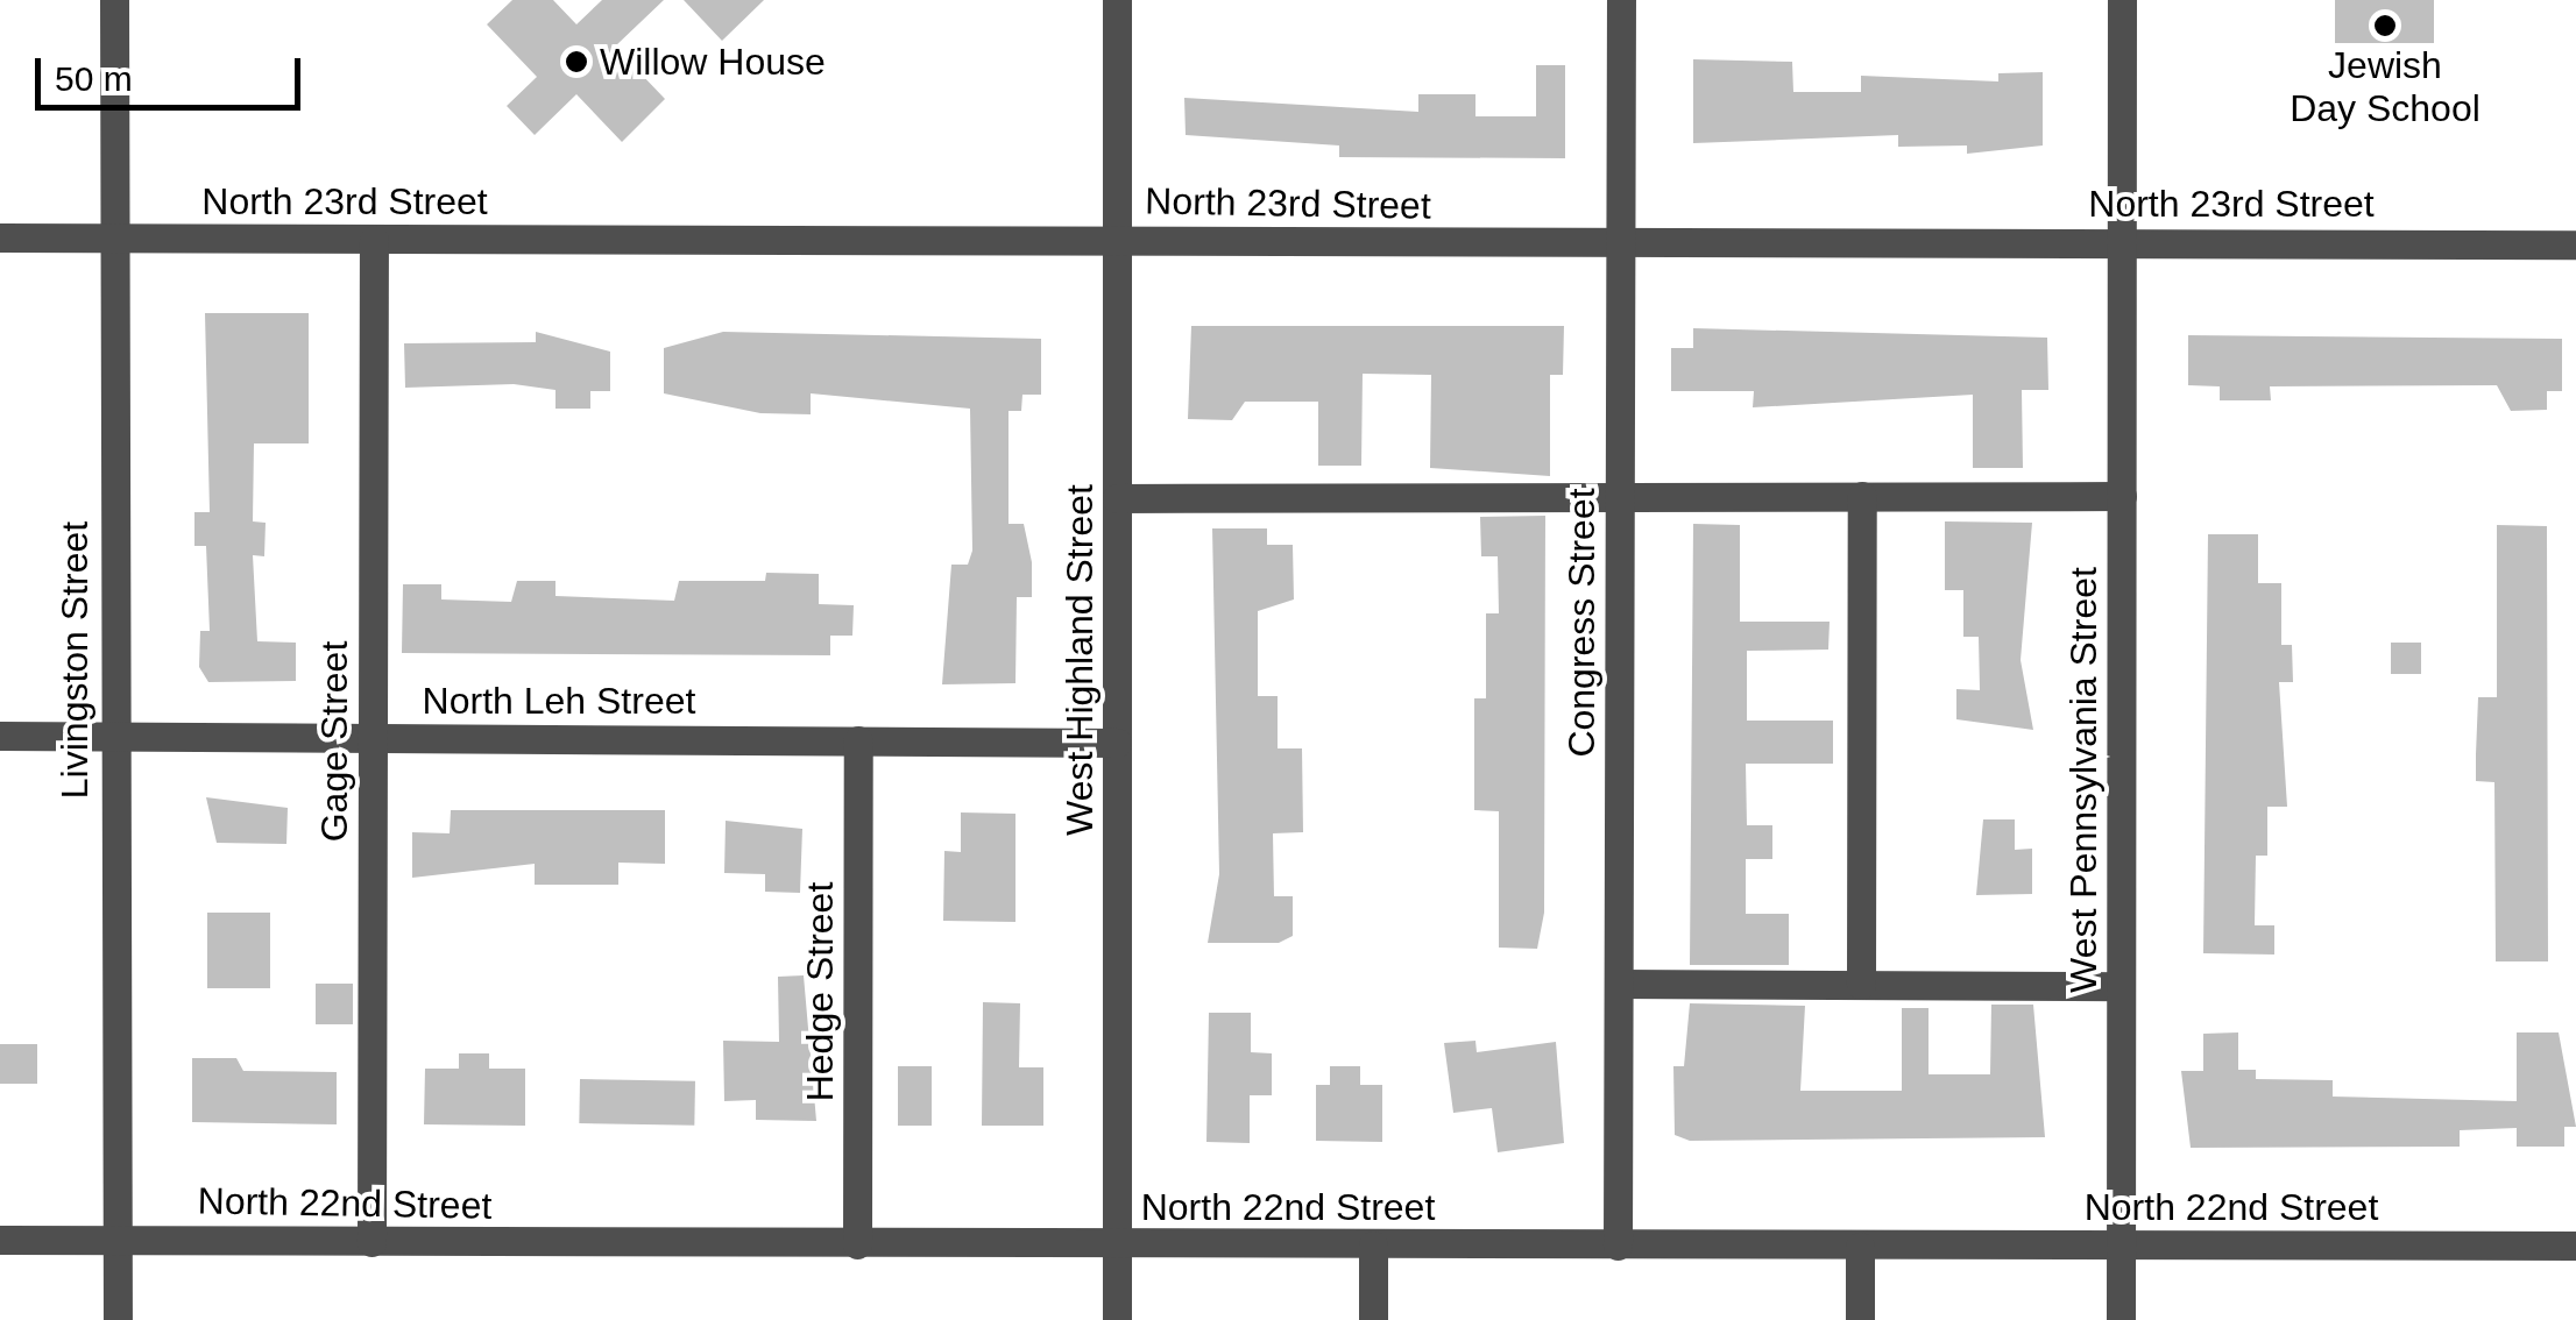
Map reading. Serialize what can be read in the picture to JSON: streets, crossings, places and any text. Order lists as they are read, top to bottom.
{
  "streets": {
    "street": [
      "North 23rd Street",
      "Congress Street",
      "Livingston Street",
      "West Highland Street",
      "North Leh Street",
      "Gage Street",
      "West Pennsylvania Street",
      "Hedge Street",
      "North 22nd Street"
    ]
  },
  "crossings": [
    ["North 23rd Street", "Congress Street"],
    ["North 23rd Street", "Livingston Street"],
    ["North 23rd Street", "West Highland Street"],
    ["North 23rd Street", "Gage Street"],
    ["North 23rd Street", "West Pennsylvania Street"],
    ["Congress Street", "North 22nd Street"],
    ["Livingston Street", "North Leh Street"],
    ["Livingston Street", "North 22nd Street"],
    ["West Highland Street", "North Leh Street"],
    ["West Highland Street", "North 22nd Street"],
    ["North Leh Street", "Gage Street"],
    ["North Leh Street", "Hedge Street"],
    ["Gage Street", "North 22nd Street"],
    ["West Pennsylvania Street", "North 22nd Street"],
    ["Hedge Street", "North 22nd Street"]
  ],
  "places": ["Jewish Day School", "Willow House"],
  "scale_bar": "50 m"
}
